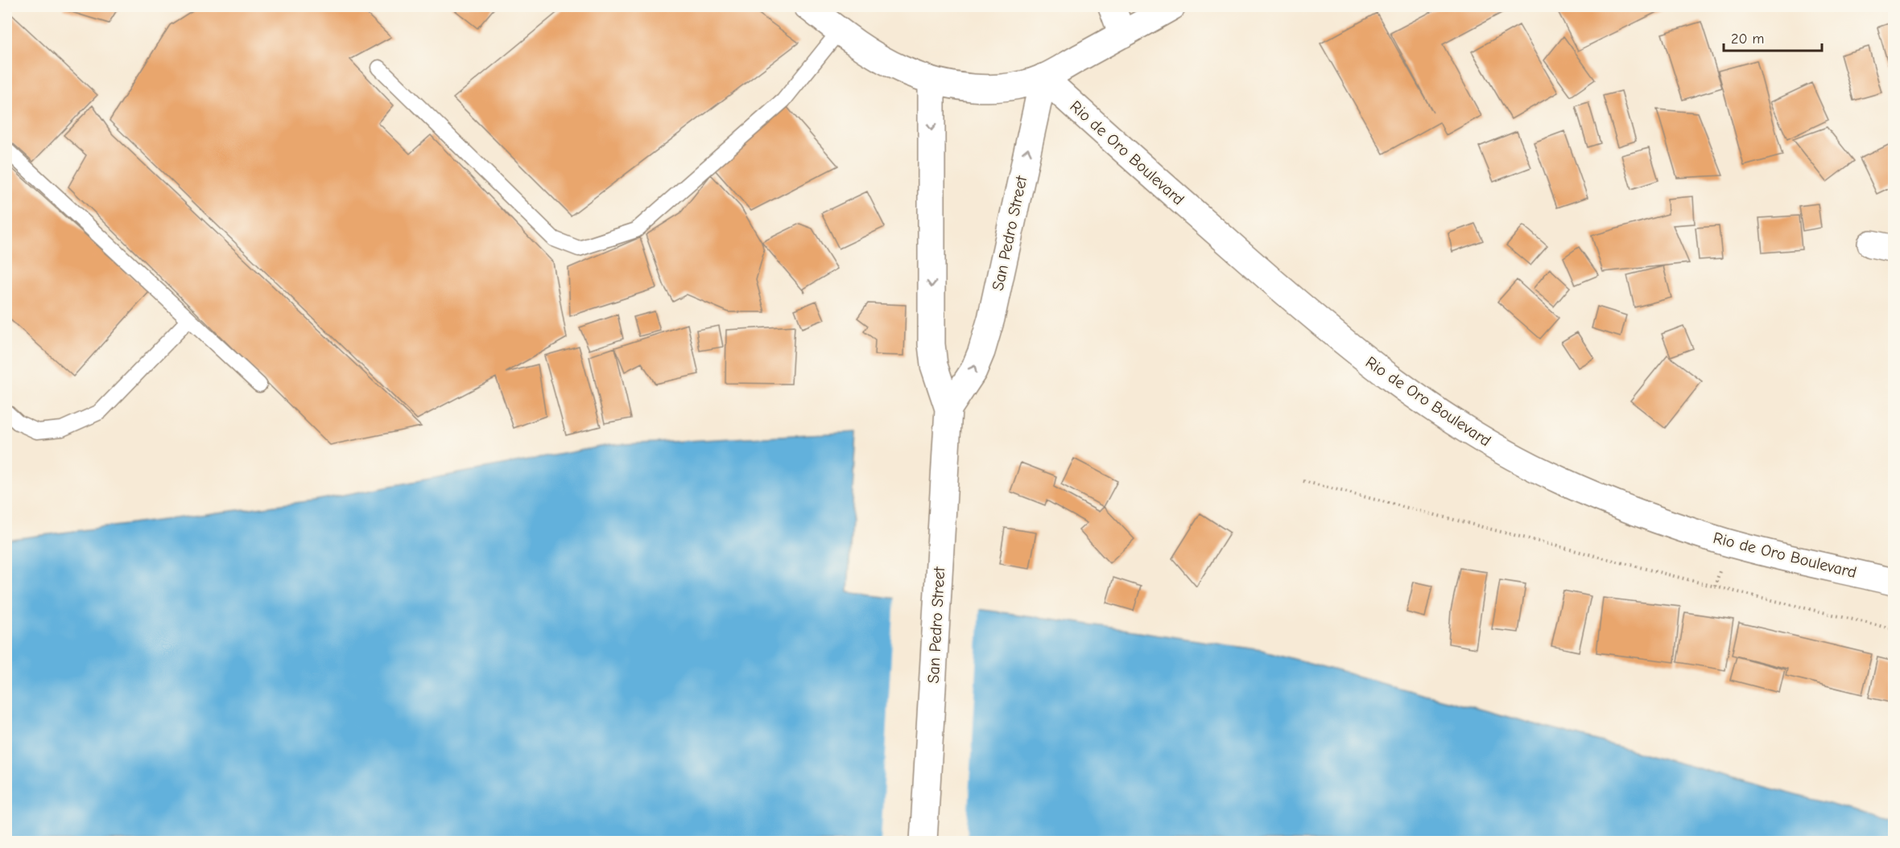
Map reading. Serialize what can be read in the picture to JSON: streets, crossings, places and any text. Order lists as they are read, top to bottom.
{
  "streets": {
    "main road": ["Rio de Oro Boulevard", "San Pedro Street"]
  },
  "crossings": [
    ["Rio de Oro Boulevard", "San Pedro Street"]
  ],
  "scale_bar": "20 m"
}
